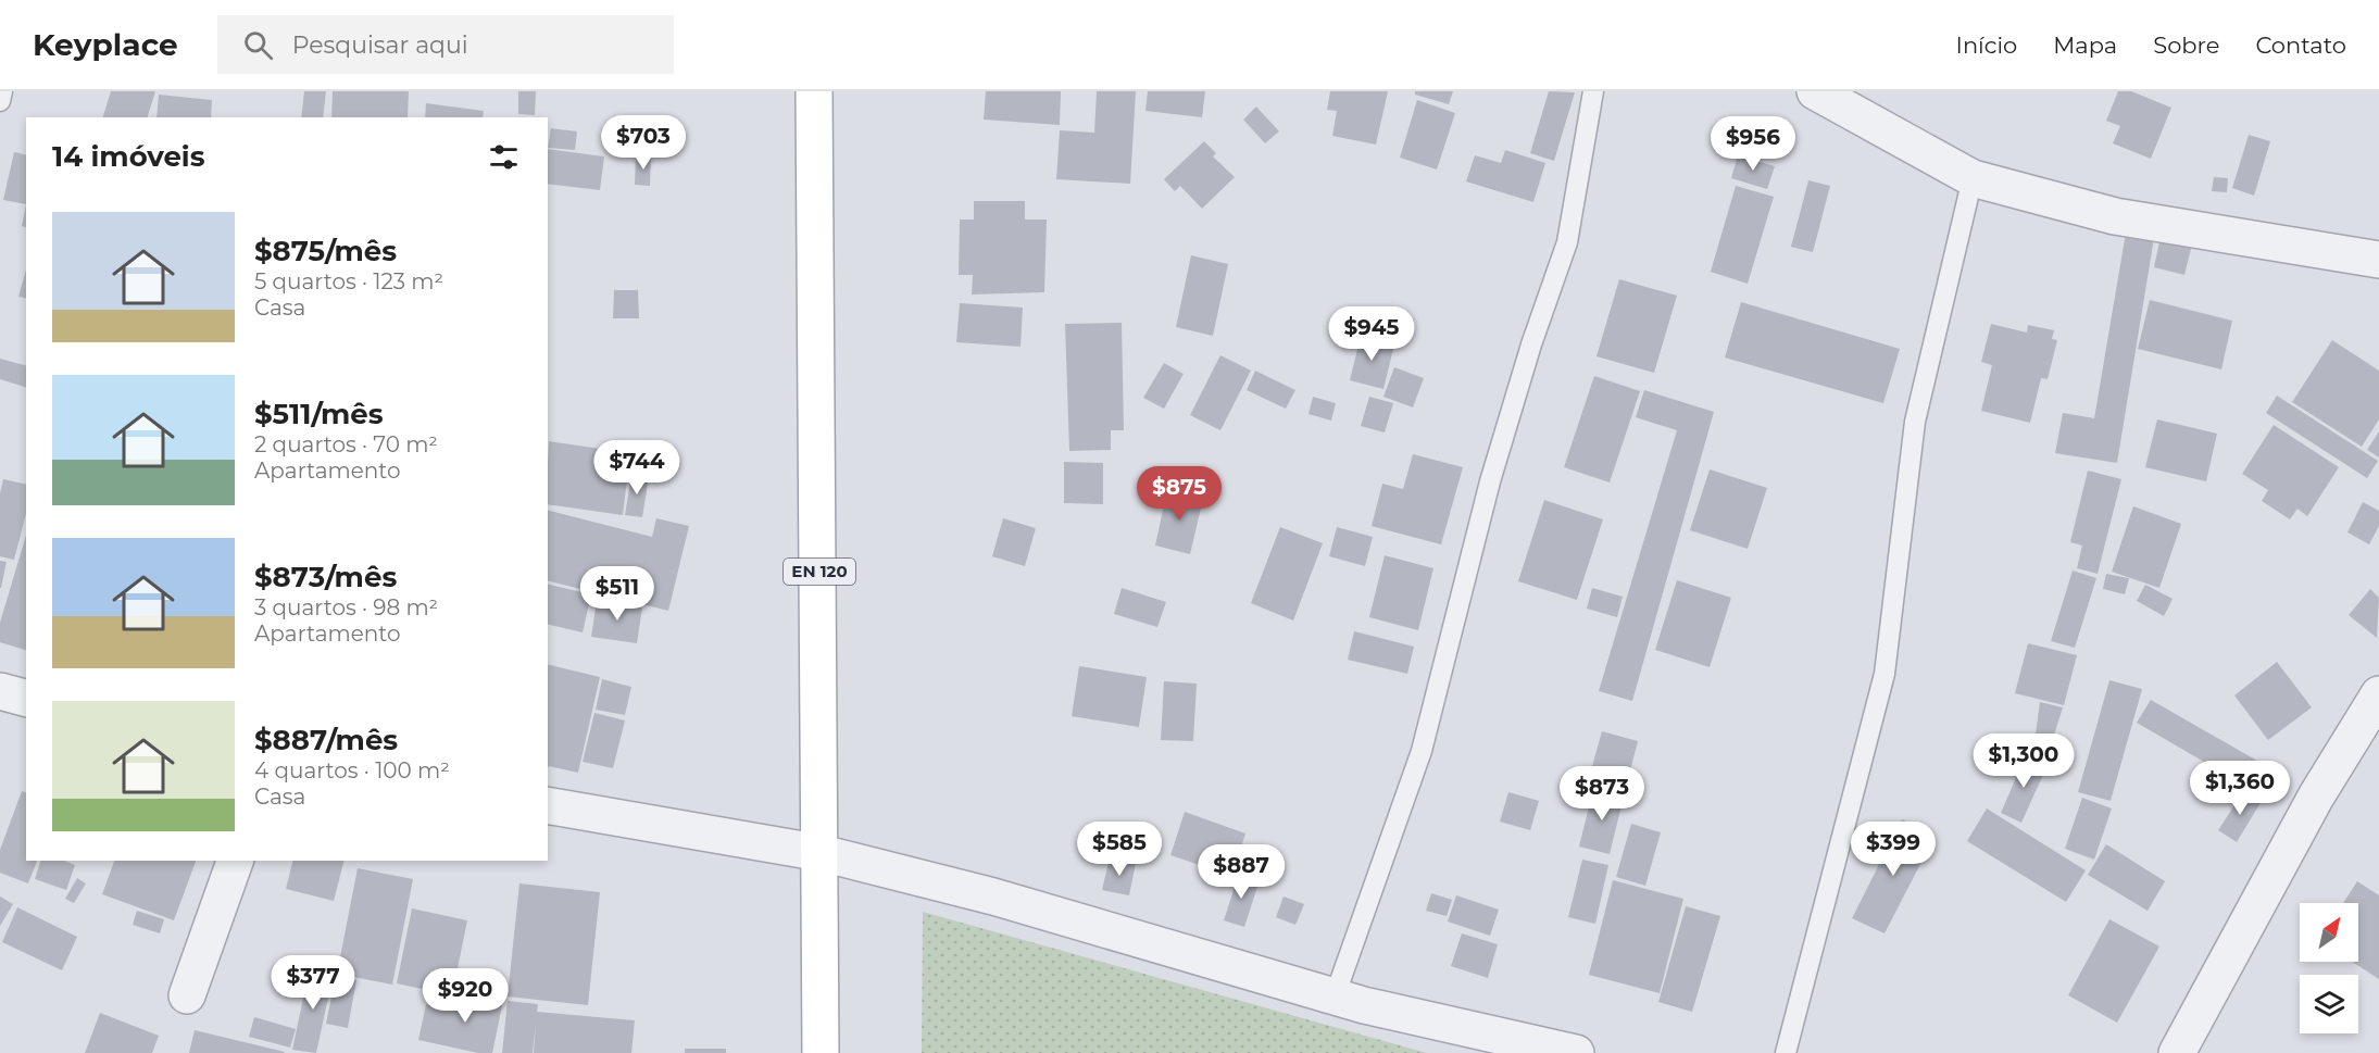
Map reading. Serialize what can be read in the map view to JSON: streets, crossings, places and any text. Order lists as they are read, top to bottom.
{
  "streets": {
    "main road": ["EN 120"]
  },
  "north": "top right",
  "page": {
    "header": "Keyplace",
    "search": "Pesquisar aqui",
    "nav": [
      "Início",
      "Mapa",
      "Sobre",
      "Contato"
    ],
    "price": [
      "$703",
      "$956",
      "$945",
      "$744",
      "$875",
      "$511",
      "$1,300",
      "$1,360",
      "$873",
      "$585",
      "$399",
      "$887",
      "$377",
      "$920"
    ],
    "heading": "14 imóveis",
    "list": [
      {
        "name": "$875/mês",
        "note": "5 quartos · 123 m² · Casa"
      },
      {
        "name": "$511/mês",
        "note": "2 quartos · 70 m² · Apartamento"
      },
      {
        "name": "$873/mês",
        "note": "3 quartos · 98 m² · Apartamento"
      },
      {
        "name": "$887/mês",
        "note": "4 quartos · 100 m² · Casa"
      }
    ]
  }
}
